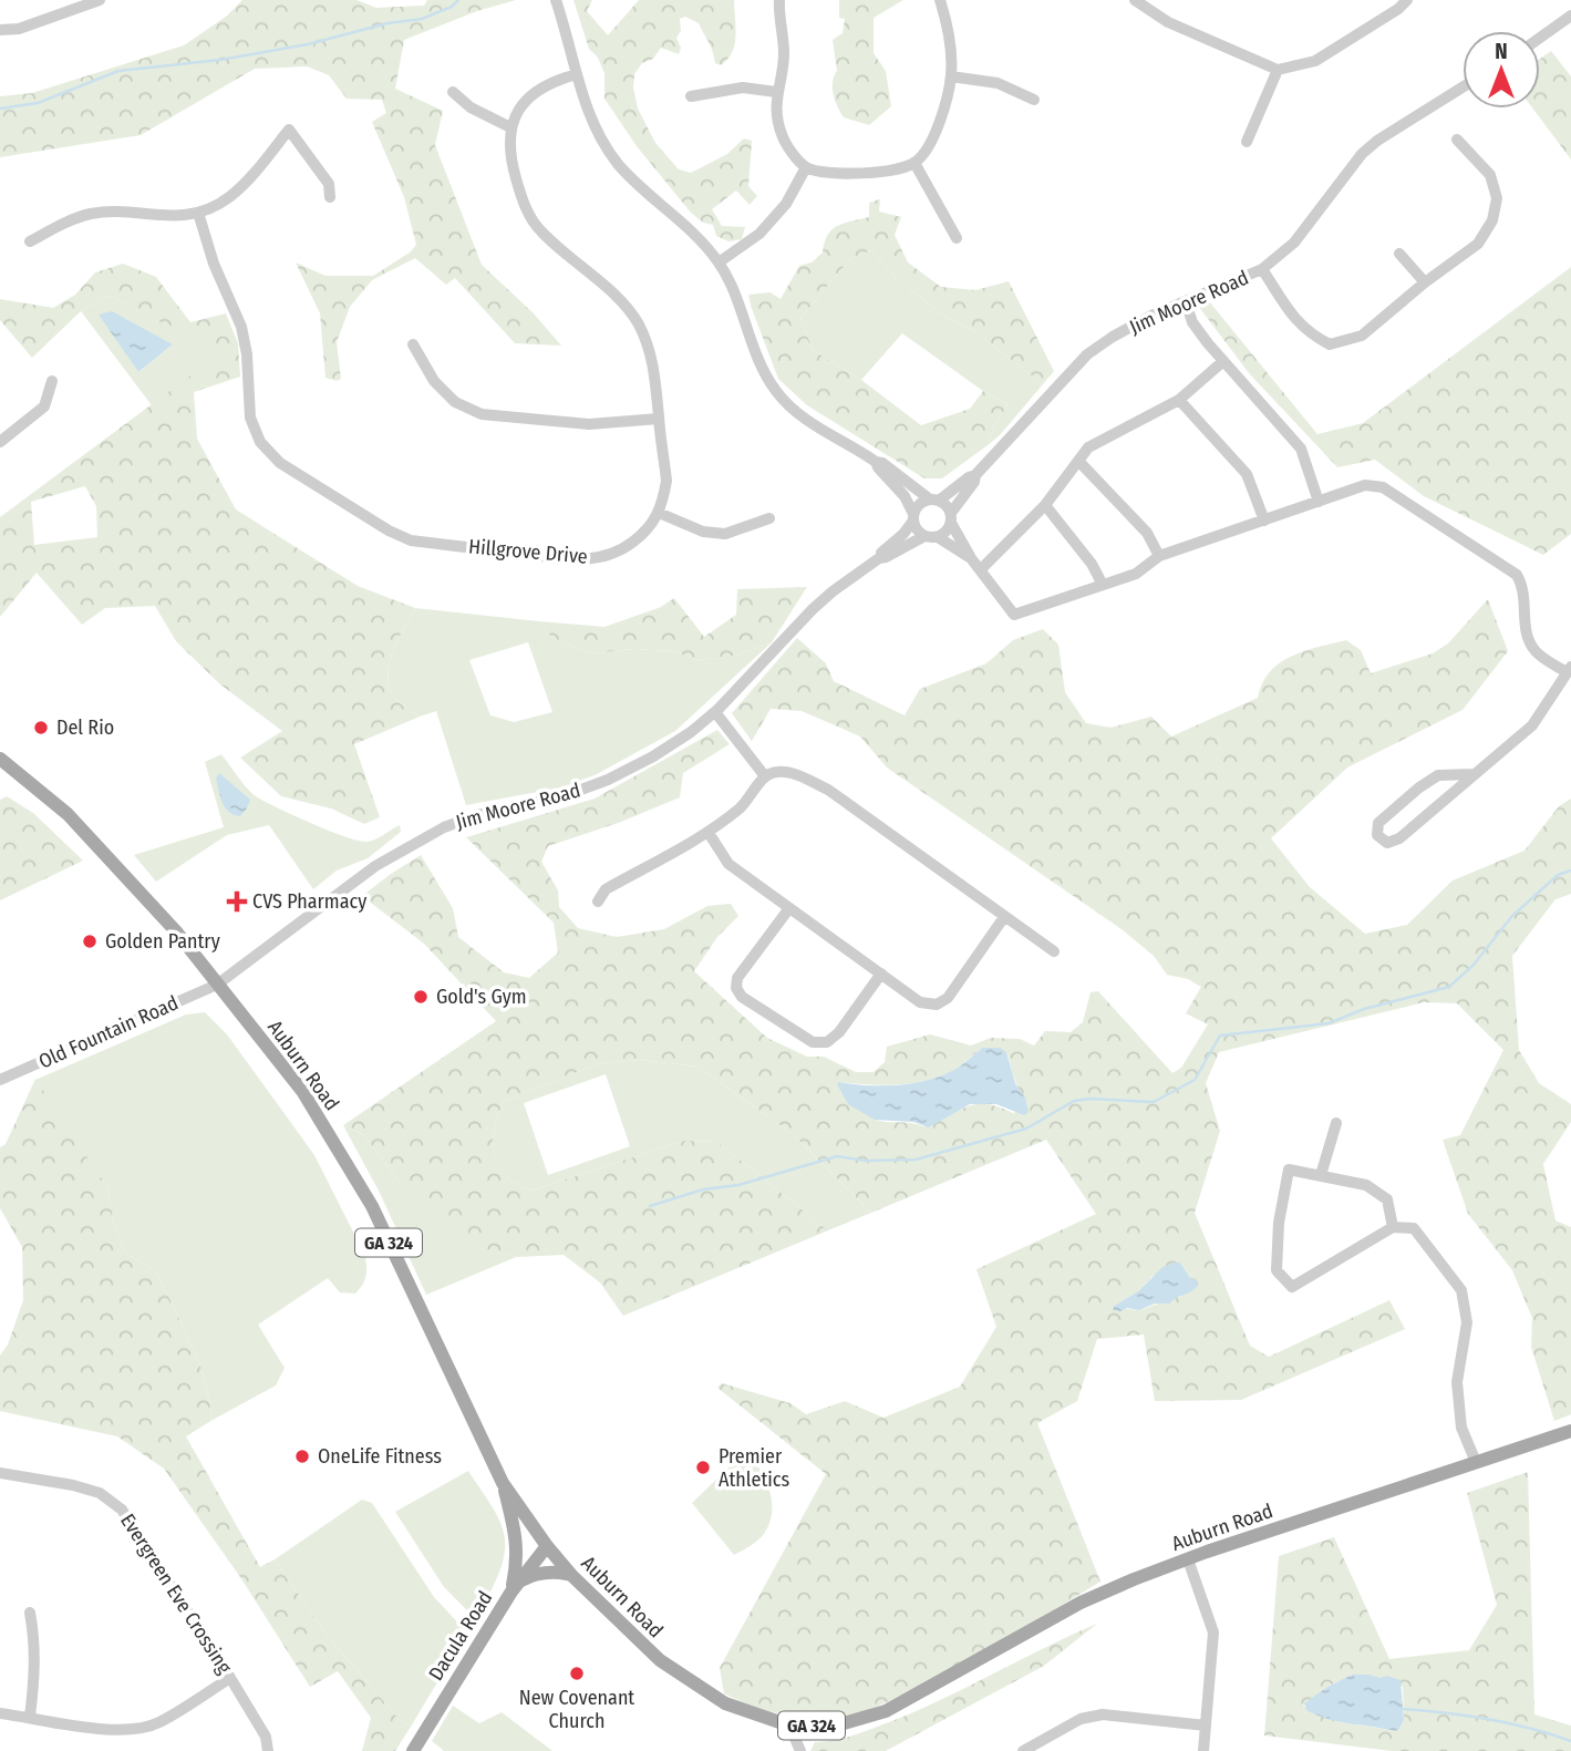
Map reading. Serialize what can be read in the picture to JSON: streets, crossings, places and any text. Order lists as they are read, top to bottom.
{
  "streets": {
    "main road": ["Auburn Road", "GA 324", "Dacula Road"],
    "street": [
      "Jim Moore Road",
      "Hillgrove Drive",
      "Old Fountain Road",
      "Evergreen Eve Crossing"
    ]
  },
  "crossings": [
    ["Jim Moore Road", "Old Fountain Road"],
    ["Jim Moore Road", "Auburn Road"],
    ["Old Fountain Road", "Auburn Road"],
    ["Auburn Road", "Dacula Road"]
  ],
  "places": {
    "other": [
      "Del Rio",
      "Golden Pantry",
      "Gold's Gym",
      "OneLife Fitness",
      "Premier Athletics",
      "New Covenant Church"
    ],
    "health": ["CVS Pharmacy"]
  },
  "north": "top"
}
